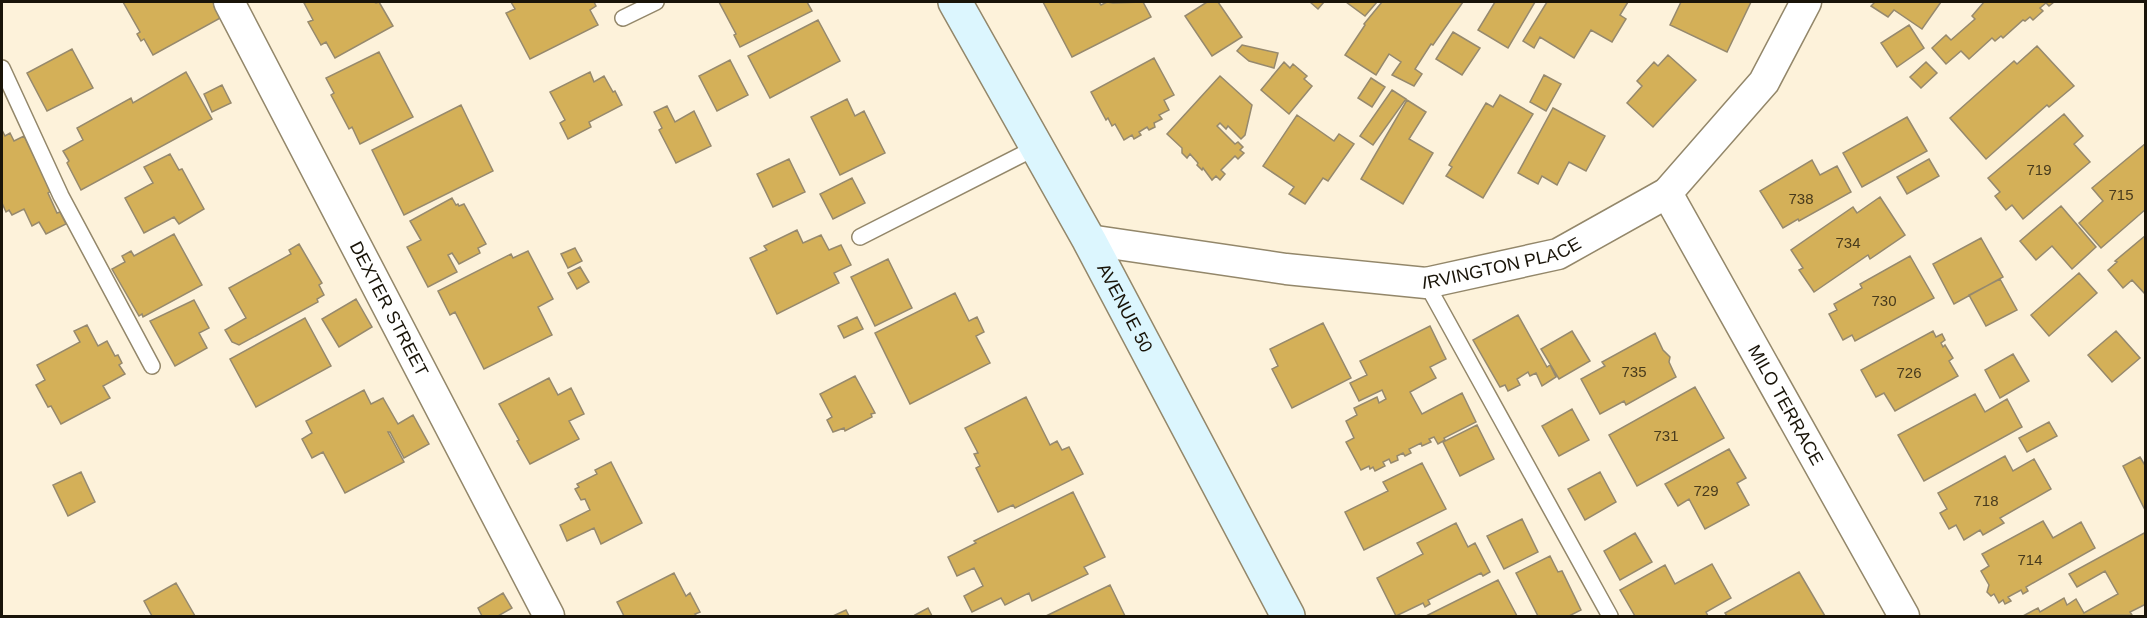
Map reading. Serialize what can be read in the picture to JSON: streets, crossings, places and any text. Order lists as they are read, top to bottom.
{
  "streets": {
    "street": [
      "IRVINGTON PLACE",
      "AVENUE 50",
      "DEXTER STREET",
      "MILO TERRACE"
    ]
  },
  "crossings": [
    ["IRVINGTON PLACE", "AVENUE 50"],
    ["IRVINGTON PLACE", "MILO TERRACE"]
  ],
  "house_numbers": [
    "719",
    "715",
    "738",
    "734",
    "730",
    "735",
    "726",
    "731",
    "729",
    "718",
    "714"
  ]
}
